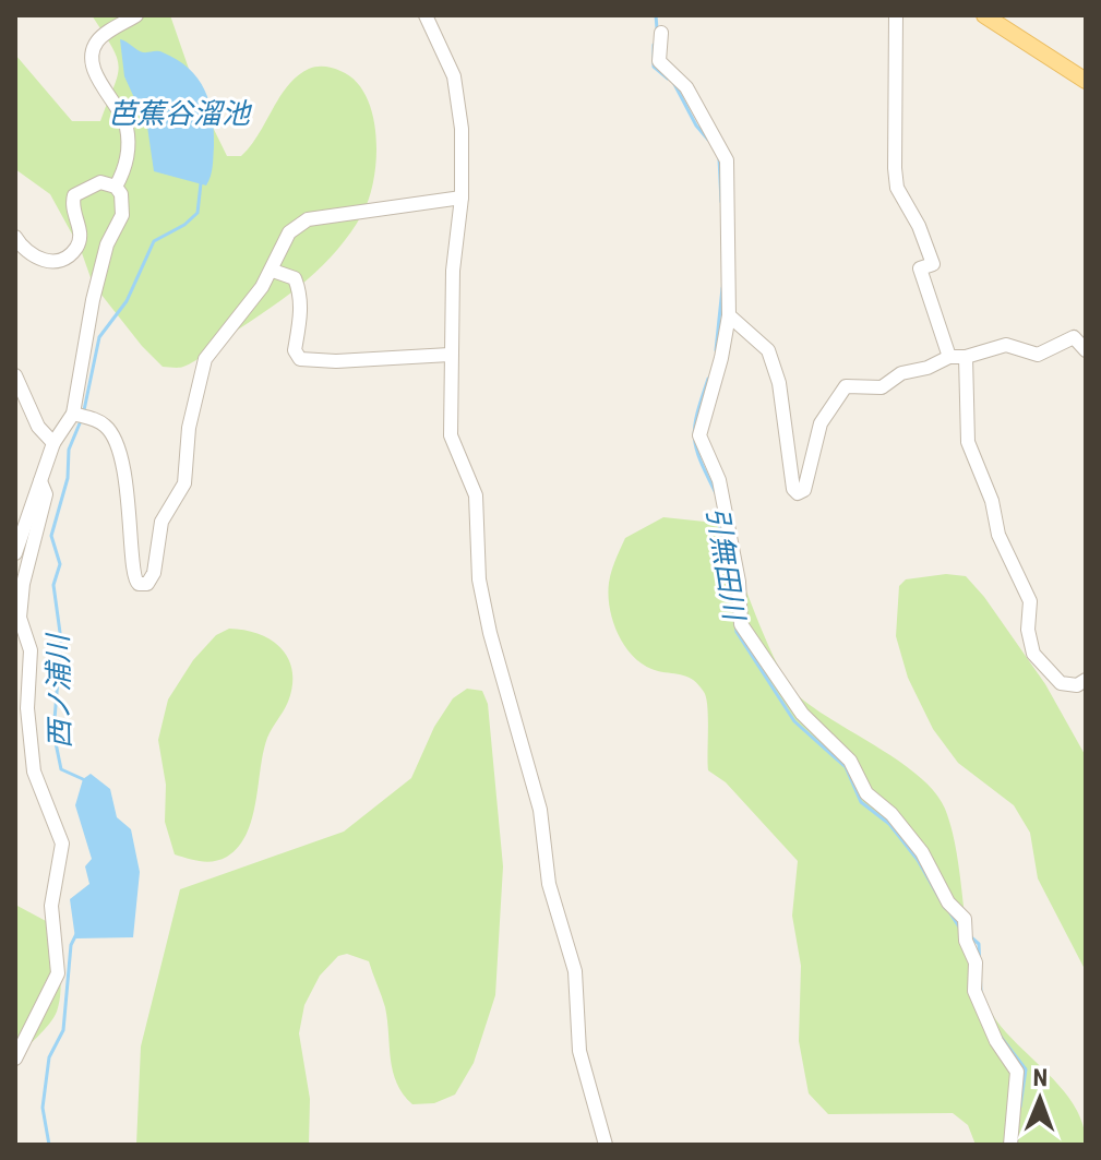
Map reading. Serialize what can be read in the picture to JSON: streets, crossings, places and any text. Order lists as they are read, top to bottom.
{
  "water": ["芭蕉谷溜池", "引無田川", "西ノ浦川"],
  "north": "top"
}
